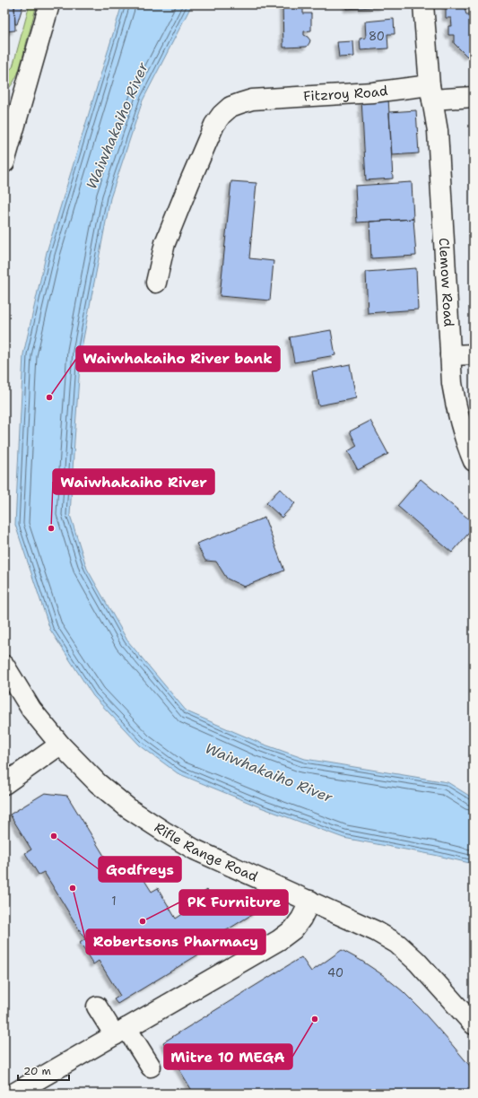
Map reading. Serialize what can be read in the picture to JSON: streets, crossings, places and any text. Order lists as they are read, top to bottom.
{
  "streets": {
    "street": ["Fitzroy Road", "Clemow Road", "Rifle Range Road"]
  },
  "crossings": [
    ["Fitzroy Road", "Clemow Road"]
  ],
  "water": ["Waiwhakaiho River"],
  "places": [
    "Waiwhakaiho River bank",
    "Waiwhakaiho River",
    "Godfreys",
    "Robertsons Pharmacy",
    "PK Furniture",
    "Mitre 10 MEGA"
  ],
  "house_numbers": ["80", "1", "40"],
  "scale_bar": "20 m"
}
